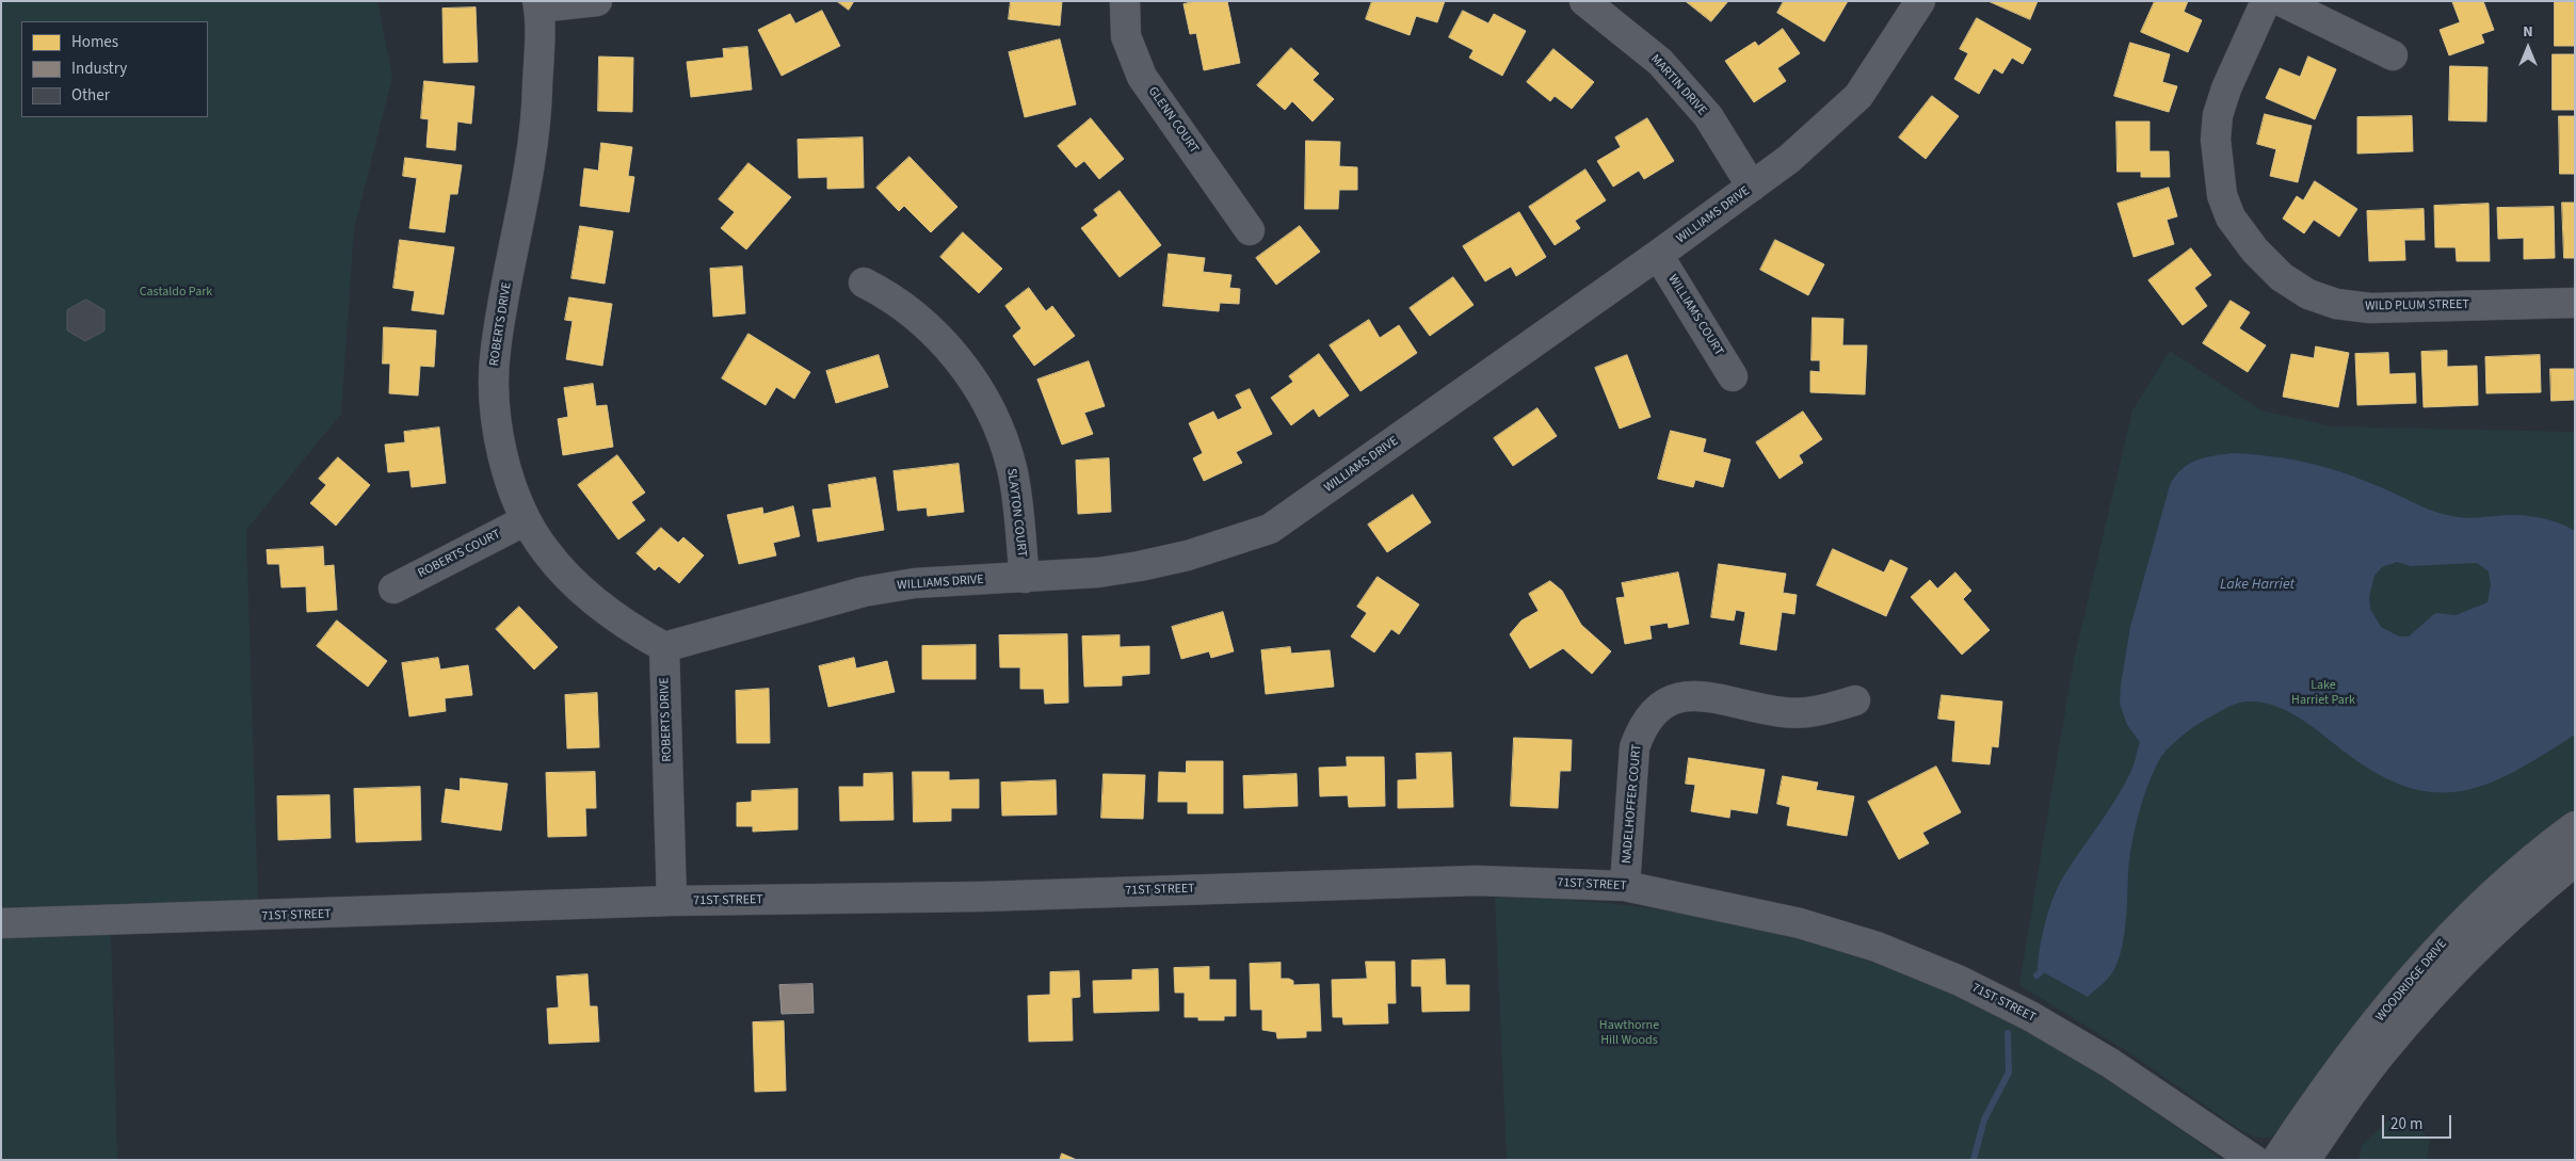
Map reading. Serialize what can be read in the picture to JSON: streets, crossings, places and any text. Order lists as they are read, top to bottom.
{
  "streets": {
    "street": [
      "MARTIN DRIVE",
      "GLENN COURT",
      "WILLIAMS DRIVE",
      "WILD PLUM STREET",
      "WILLIAMS COURT",
      "ROBERTS DRIVE",
      "SLAYTON COURT",
      "ROBERTS COURT",
      "NADELHOFFER COURT",
      "71ST STREET",
      "WOODRIDGE DRIVE"
    ]
  },
  "crossings": [
    ["MARTIN DRIVE", "WILLIAMS DRIVE"],
    ["WILLIAMS DRIVE", "WILLIAMS COURT"],
    ["WILLIAMS DRIVE", "ROBERTS DRIVE"],
    ["WILLIAMS DRIVE", "SLAYTON COURT"],
    ["ROBERTS DRIVE", "ROBERTS COURT"],
    ["ROBERTS DRIVE", "71ST STREET"],
    ["NADELHOFFER COURT", "71ST STREET"]
  ],
  "water": ["Lake Harriet"],
  "parks": ["Castaldo Park", "Lake Harriet Park", "Hawthorne Hill Woods"],
  "legend": ["Homes", "Industry", "Other"],
  "scale_bar": "20 m",
  "north": "top"
}
